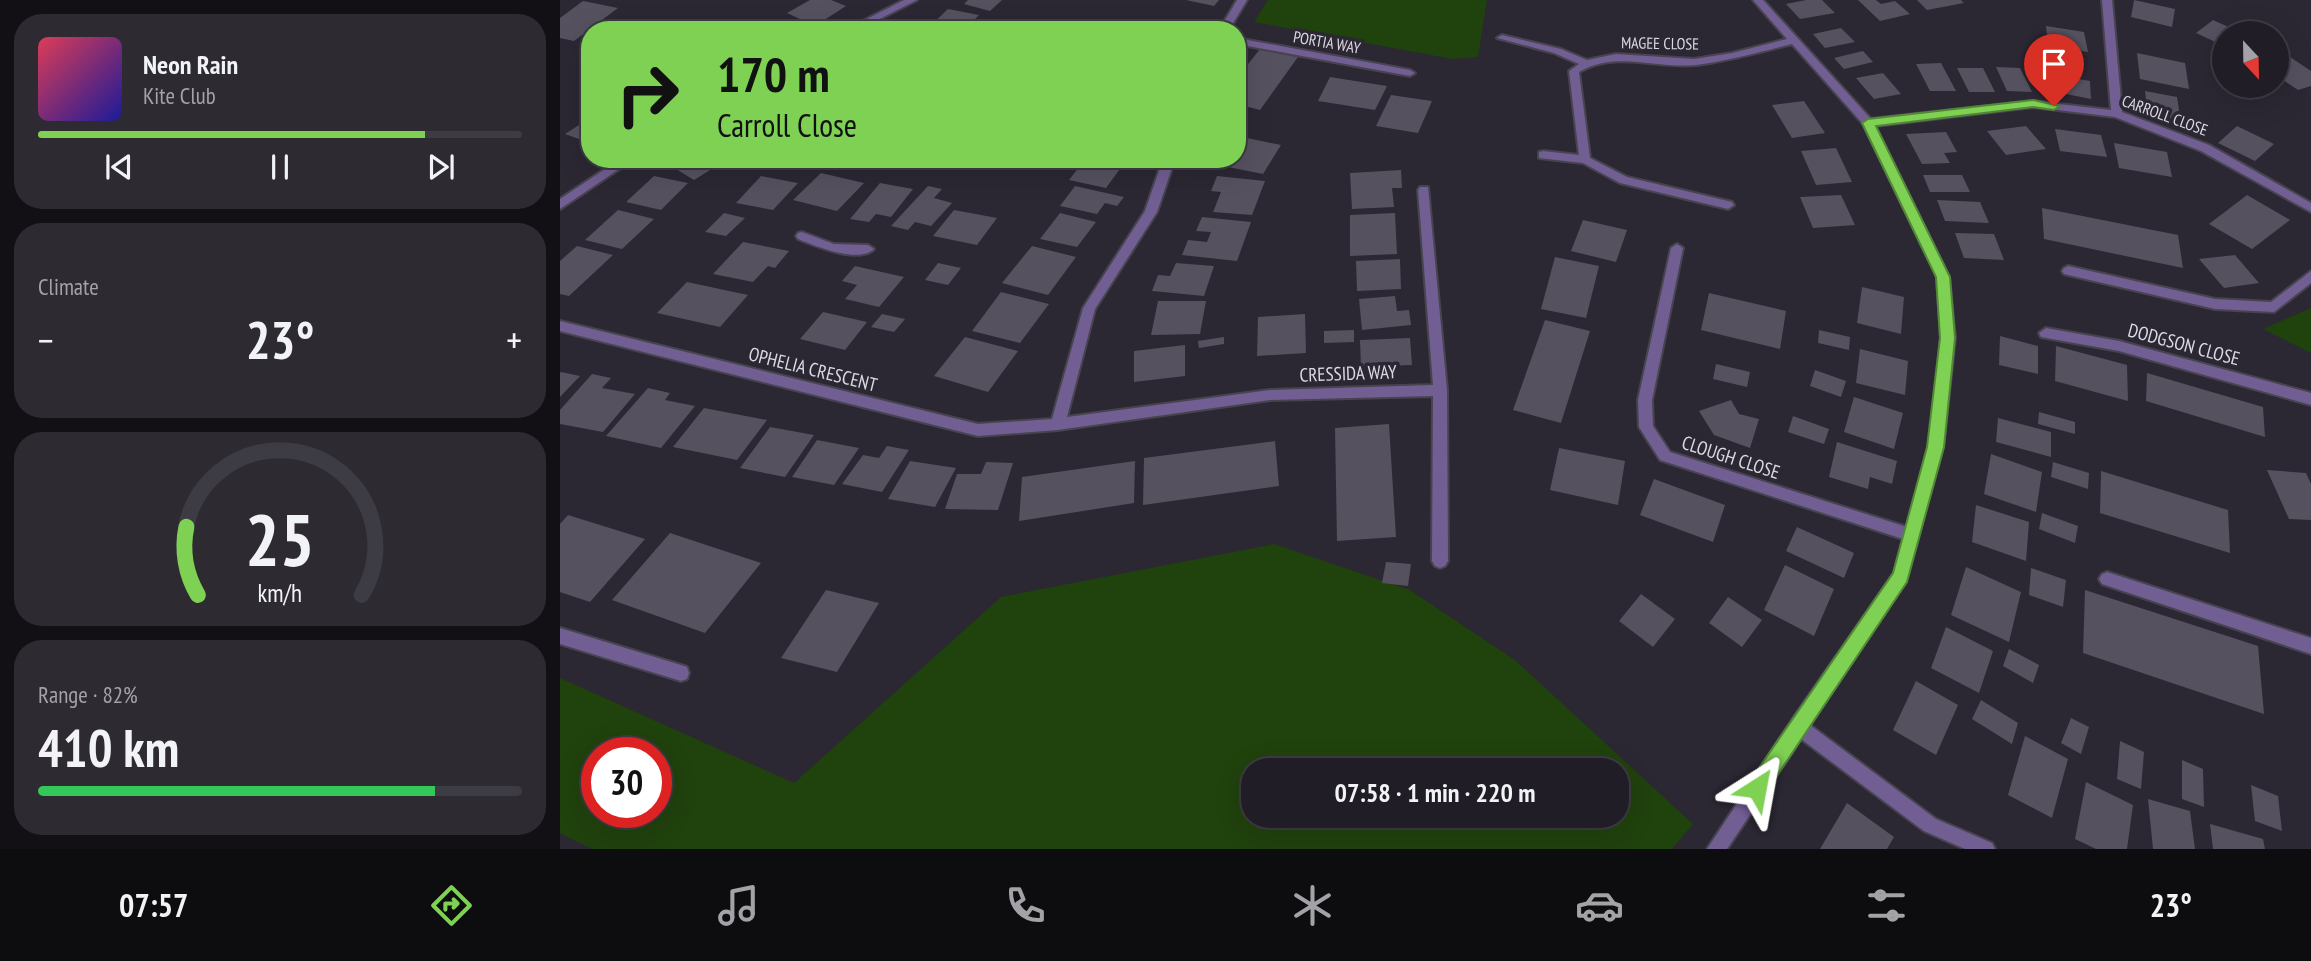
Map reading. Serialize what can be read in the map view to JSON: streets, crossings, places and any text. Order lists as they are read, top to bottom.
{
  "streets": {
    "street": [
      "PORTIA WAY",
      "MAGEE CLOSE",
      "CARROLL CLOSE",
      "DODGSON CLOSE",
      "OPHELIA CRESCENT",
      "CRESSIDA WAY",
      "CLOUGH CLOSE"
    ]
  },
  "crossings": [
    ["OPHELIA CRESCENT", "CRESSIDA WAY"]
  ],
  "north": "bottom",
  "page": {
    "turn": ["170 m", "Carroll Close"],
    "song": ["Neon Rain", "Kite Club"],
    "tile": [
      "Climate",
      ["Range · 82%", "410 km"]
    ],
    "heat": ["−", "23°", "+"],
    "limit": "30",
    "trip": "07:58 · 1 min · 220 m",
    "tabs": ["07:57", "23°"],
    "gauge": ["25", "km/h"]
  }
}
